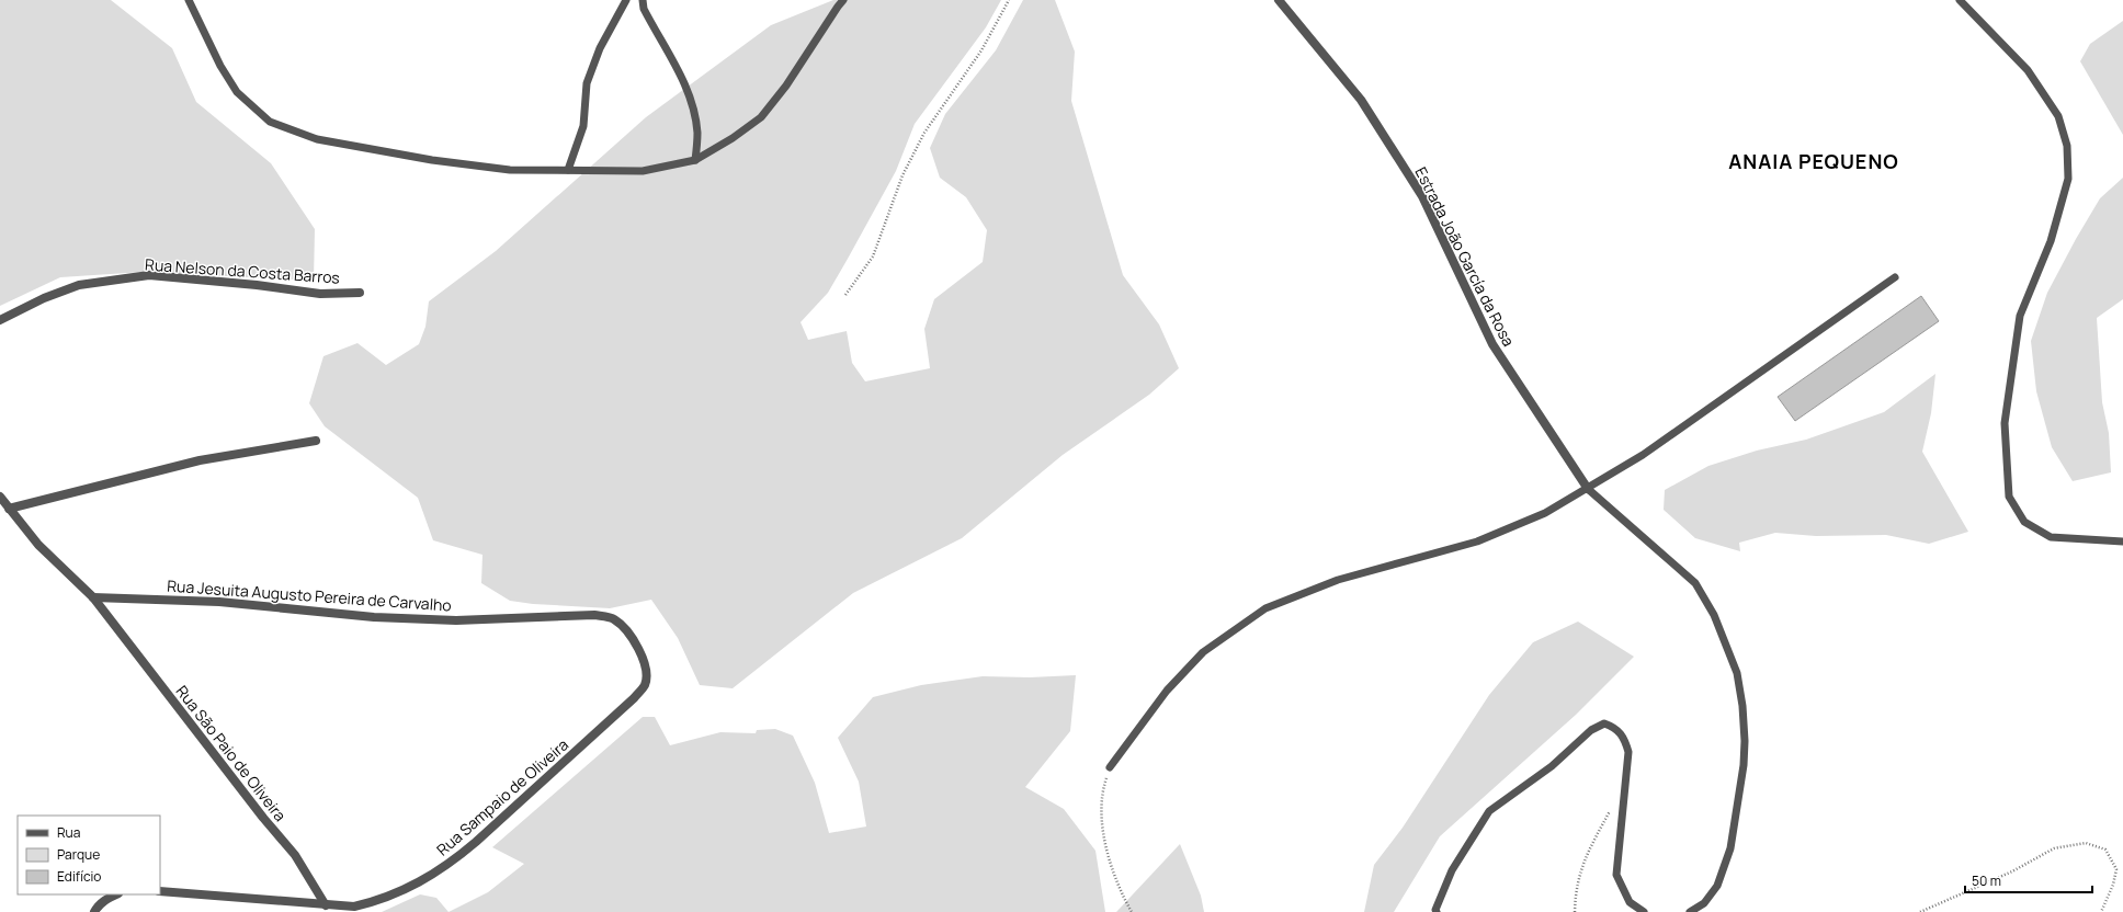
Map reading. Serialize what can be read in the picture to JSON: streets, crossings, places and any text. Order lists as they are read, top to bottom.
{
  "streets": {
    "street": [
      "Estrada João García da Rosa",
      "Rua Nelson da Costa Barros",
      "Rua Jesuita Augusto Pereira de Carvalho",
      "Rua São Paio de Oliveira",
      "Rua Sampaio de Oliveira"
    ]
  },
  "crossings": [
    ["Rua Jesuita Augusto Pereira de Carvalho", "Rua São Paio de Oliveira"],
    ["Rua Jesuita Augusto Pereira de Carvalho", "Rua Sampaio de Oliveira"],
    ["Rua São Paio de Oliveira", "Rua Sampaio de Oliveira"]
  ],
  "districts": ["ANAIA PEQUENO"],
  "legend": ["Rua", "Parque", "Edifício"],
  "scale_bar": "50 m"
}
